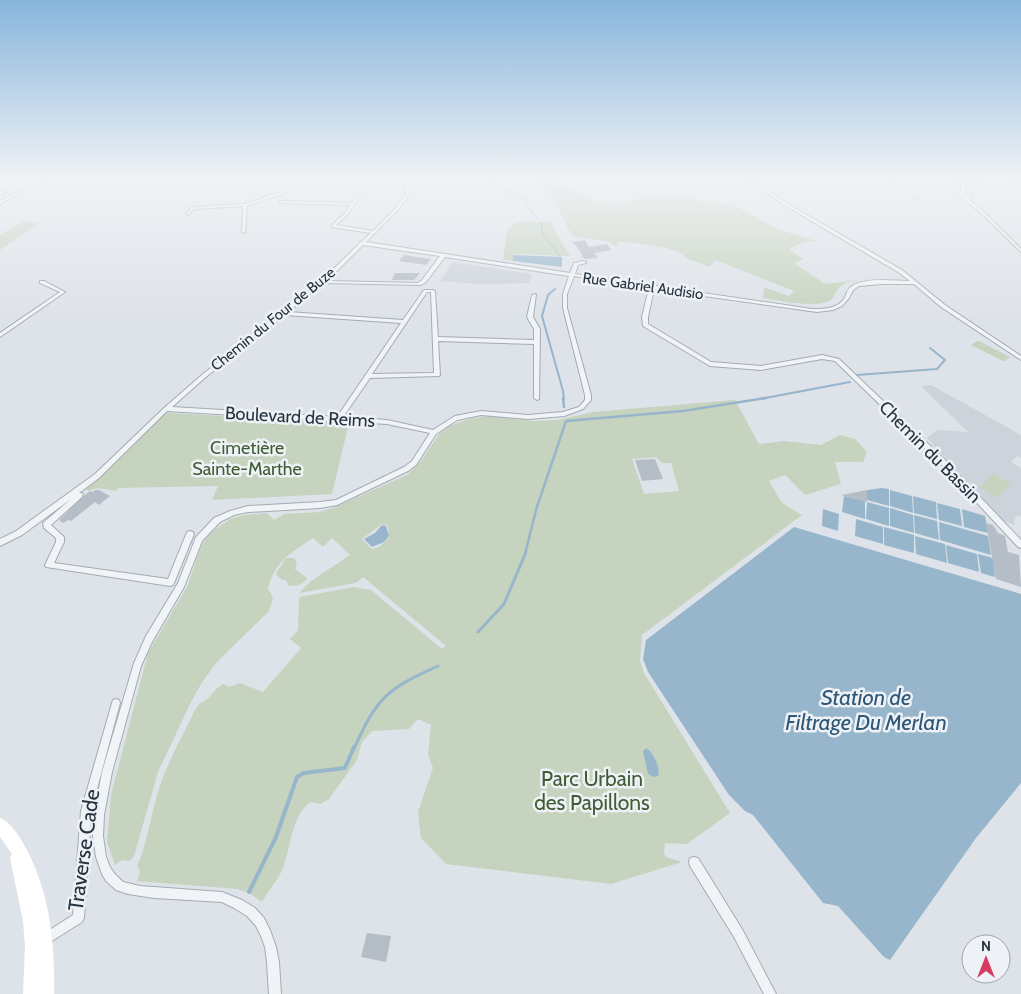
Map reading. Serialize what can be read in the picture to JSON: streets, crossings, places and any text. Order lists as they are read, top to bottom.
{
  "streets": {
    "street": [
      "Rue Gabriel Audisio",
      "Chemin du Four de Buze",
      "Boulevard de Reims",
      "Chemin du Bassin",
      "Traverse Cade"
    ]
  },
  "crossings": [
    ["Rue Gabriel Audisio", "Chemin du Four de Buze"],
    ["Rue Gabriel Audisio", "Chemin du Bassin"],
    ["Chemin du Four de Buze", "Boulevard de Reims"]
  ],
  "water": ["Station de Filtrage Du Merlan"],
  "parks": ["Cimetière Sainte-Marthe", "Parc Urbain des Papillons"],
  "north": "top"
}
